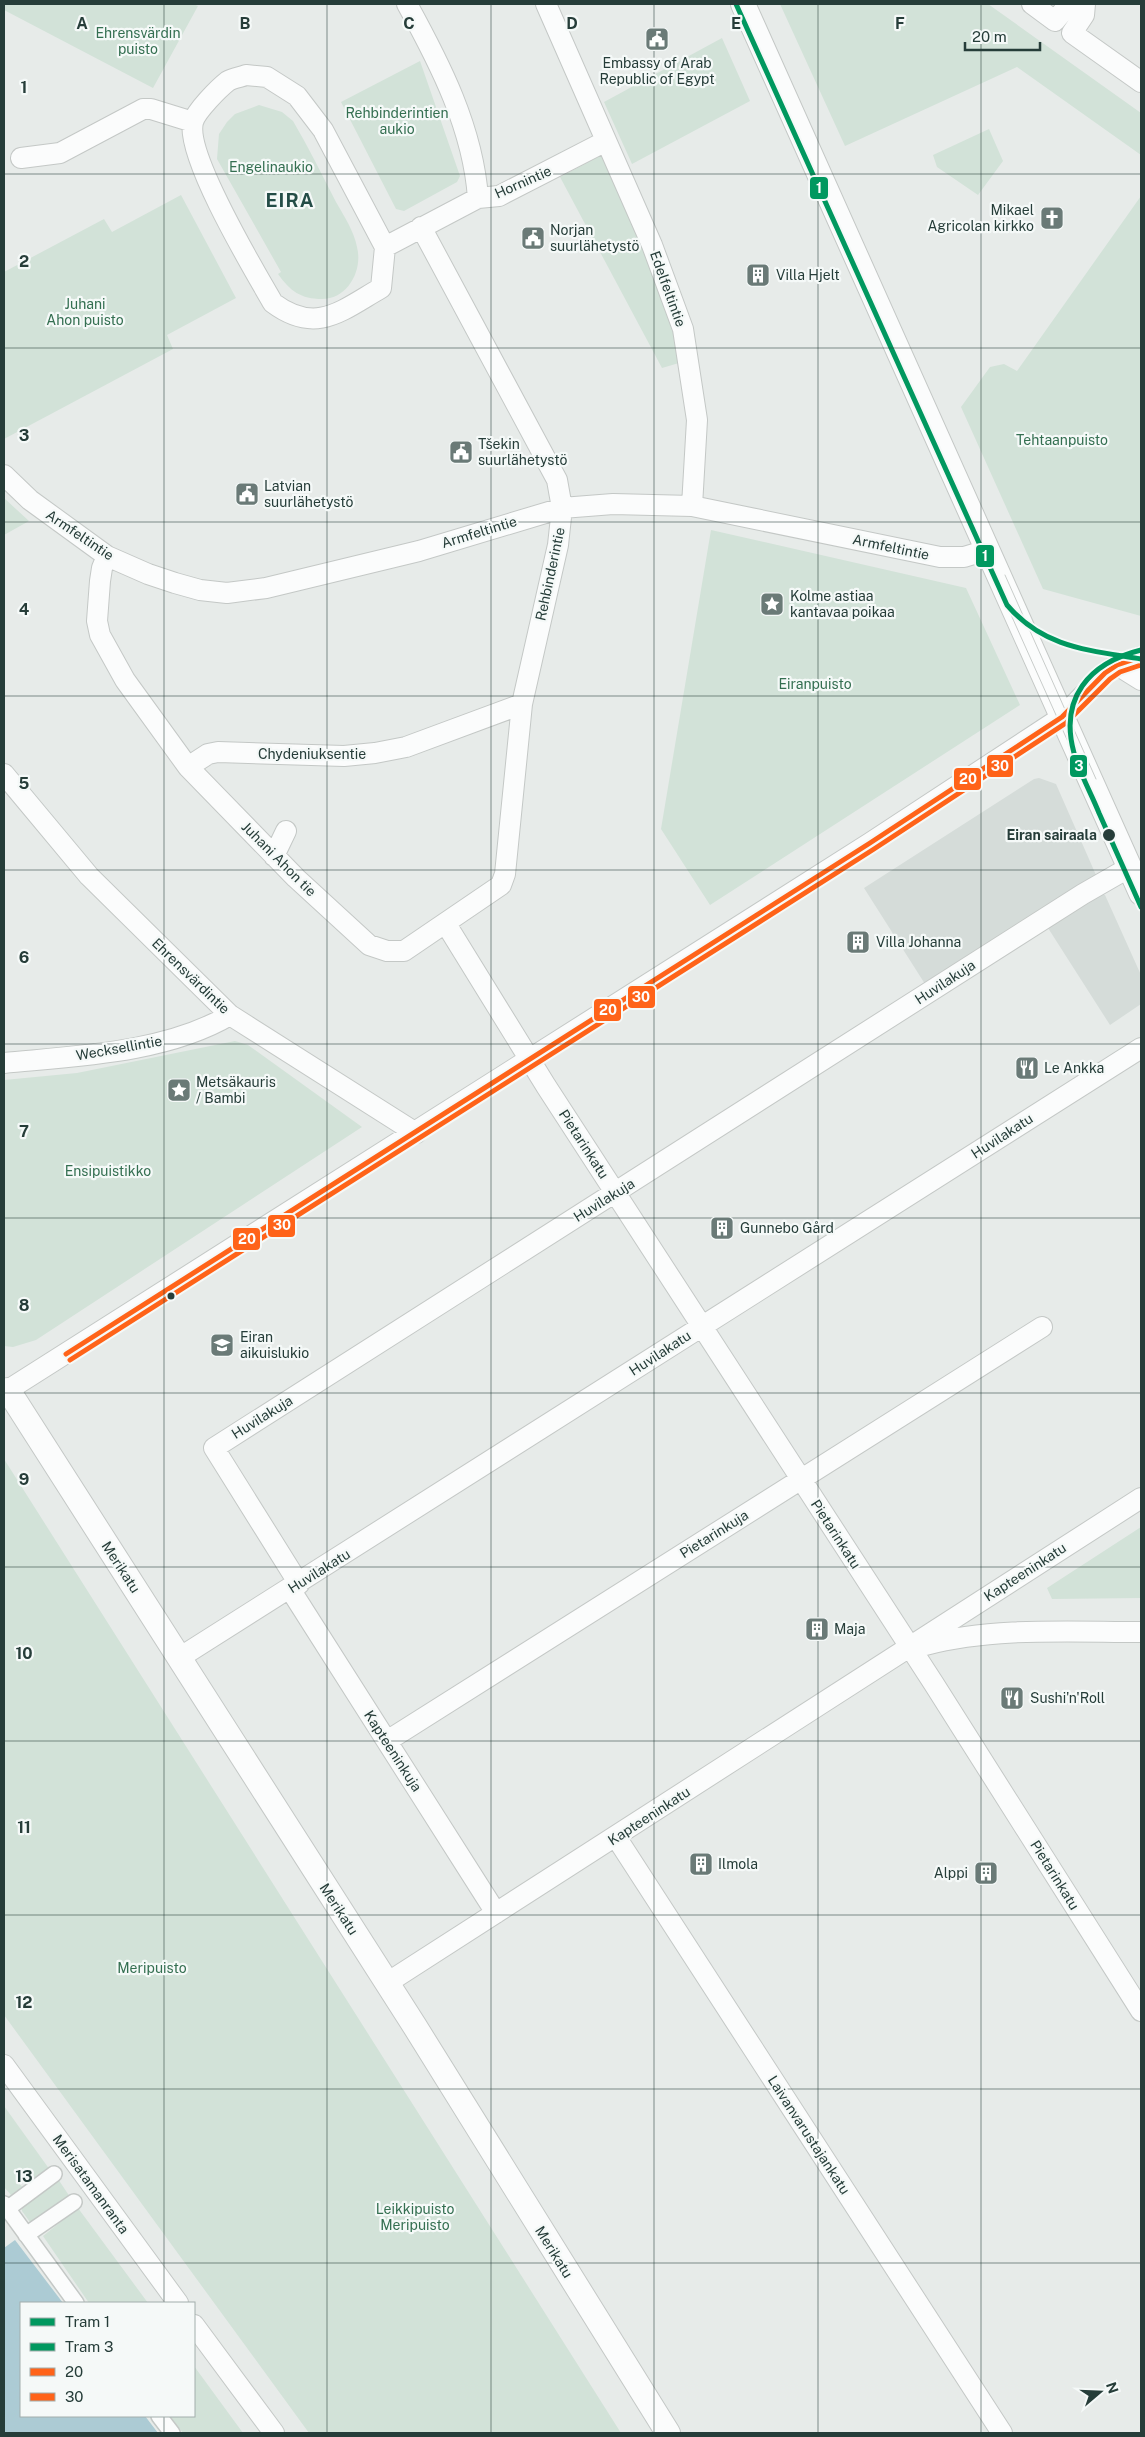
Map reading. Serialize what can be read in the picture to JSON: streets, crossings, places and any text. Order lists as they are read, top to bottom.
{
  "streets": {
    "street": [
      "Hornintie",
      "Edelfeltintie",
      "Armfeltintie",
      "Rehbinderintie",
      "Chydeniuksentie",
      "Juhani Ahon tie",
      "Ehrensvärdintie",
      "Huvilakuja",
      "Wecksellintie",
      "Huvilakatu",
      "Pietarinkatu",
      "Pietarinkuja",
      "Merikatu",
      "Kapteeninkatu",
      "Kapteeninkuja",
      "Laivanvarustajankatu",
      "Merisatamanranta"
    ]
  },
  "crossings": [
    ["Hornintie", "Edelfeltintie"],
    ["Hornintie", "Rehbinderintie"],
    ["Edelfeltintie", "Armfeltintie"],
    ["Armfeltintie", "Rehbinderintie"],
    ["Armfeltintie", "Juhani Ahon tie"],
    ["Rehbinderintie", "Chydeniuksentie"],
    ["Rehbinderintie", "Juhani Ahon tie"],
    ["Chydeniuksentie", "Juhani Ahon tie"],
    ["Ehrensvärdintie", "Wecksellintie"],
    ["Huvilakuja", "Huvilakatu"],
    ["Huvilakuja", "Pietarinkatu"],
    ["Huvilakuja", "Kapteeninkuja"],
    ["Huvilakatu", "Pietarinkatu"],
    ["Huvilakatu", "Merikatu"],
    ["Huvilakatu", "Kapteeninkuja"],
    ["Pietarinkatu", "Pietarinkuja"],
    ["Pietarinkatu", "Kapteeninkatu"],
    ["Pietarinkuja", "Kapteeninkuja"],
    ["Merikatu", "Kapteeninkatu"],
    ["Kapteeninkatu", "Kapteeninkuja"],
    ["Kapteeninkatu", "Laivanvarustajankatu"]
  ],
  "districts": ["EIRA"],
  "parks": [
    "Ehrensvärdin puisto",
    "Rehbinderintien aukio",
    "Engelinaukio",
    "Juhani Ahon puisto",
    "Tehtaanpuisto",
    "Eiranpuisto",
    "Ensipuistikko",
    "Meripuisto",
    "Leikkipuisto Meripuisto"
  ],
  "places": {
    "public building": [
      "Embassy of Arab Republic of Egypt",
      "Norjan suurlähetystö",
      "Tšekin suurlähetystö",
      "Latvian suurlähetystö"
    ],
    "church": ["Mikael Agricolan kirkko"],
    "building": [
      "Villa Hjelt",
      "Villa Johanna",
      "Gunnebo Gård",
      "Maja",
      "Ilmola",
      "Alppi"
    ],
    "place": ["Kolme astiaa kantavaa poikaa", "Metsäkauris / Bambi"],
    "other": ["Eiran sairaala"],
    "restaurant": ["Le Ankka", "Sushi'n'Roll"],
    "school or university": ["Eiran aikuislukio"]
  },
  "lines": [
    "tram line 1",
    "tram line 3",
    "transit line 20",
    "transit line 30"
  ],
  "legend": [
    "Tram 1",
    "Tram 3",
    "20",
    "30"
  ],
  "scale_bar": "20 m",
  "north": "right",
  "grid": {
    "columns": [
      "A",
      "B",
      "C",
      "D",
      "E",
      "F"
    ],
    "rows": [
      "1",
      "2",
      "3",
      "4",
      "5",
      "6",
      "7",
      "8",
      "9",
      "10",
      "11",
      "12",
      "13"
    ]
  }
}
